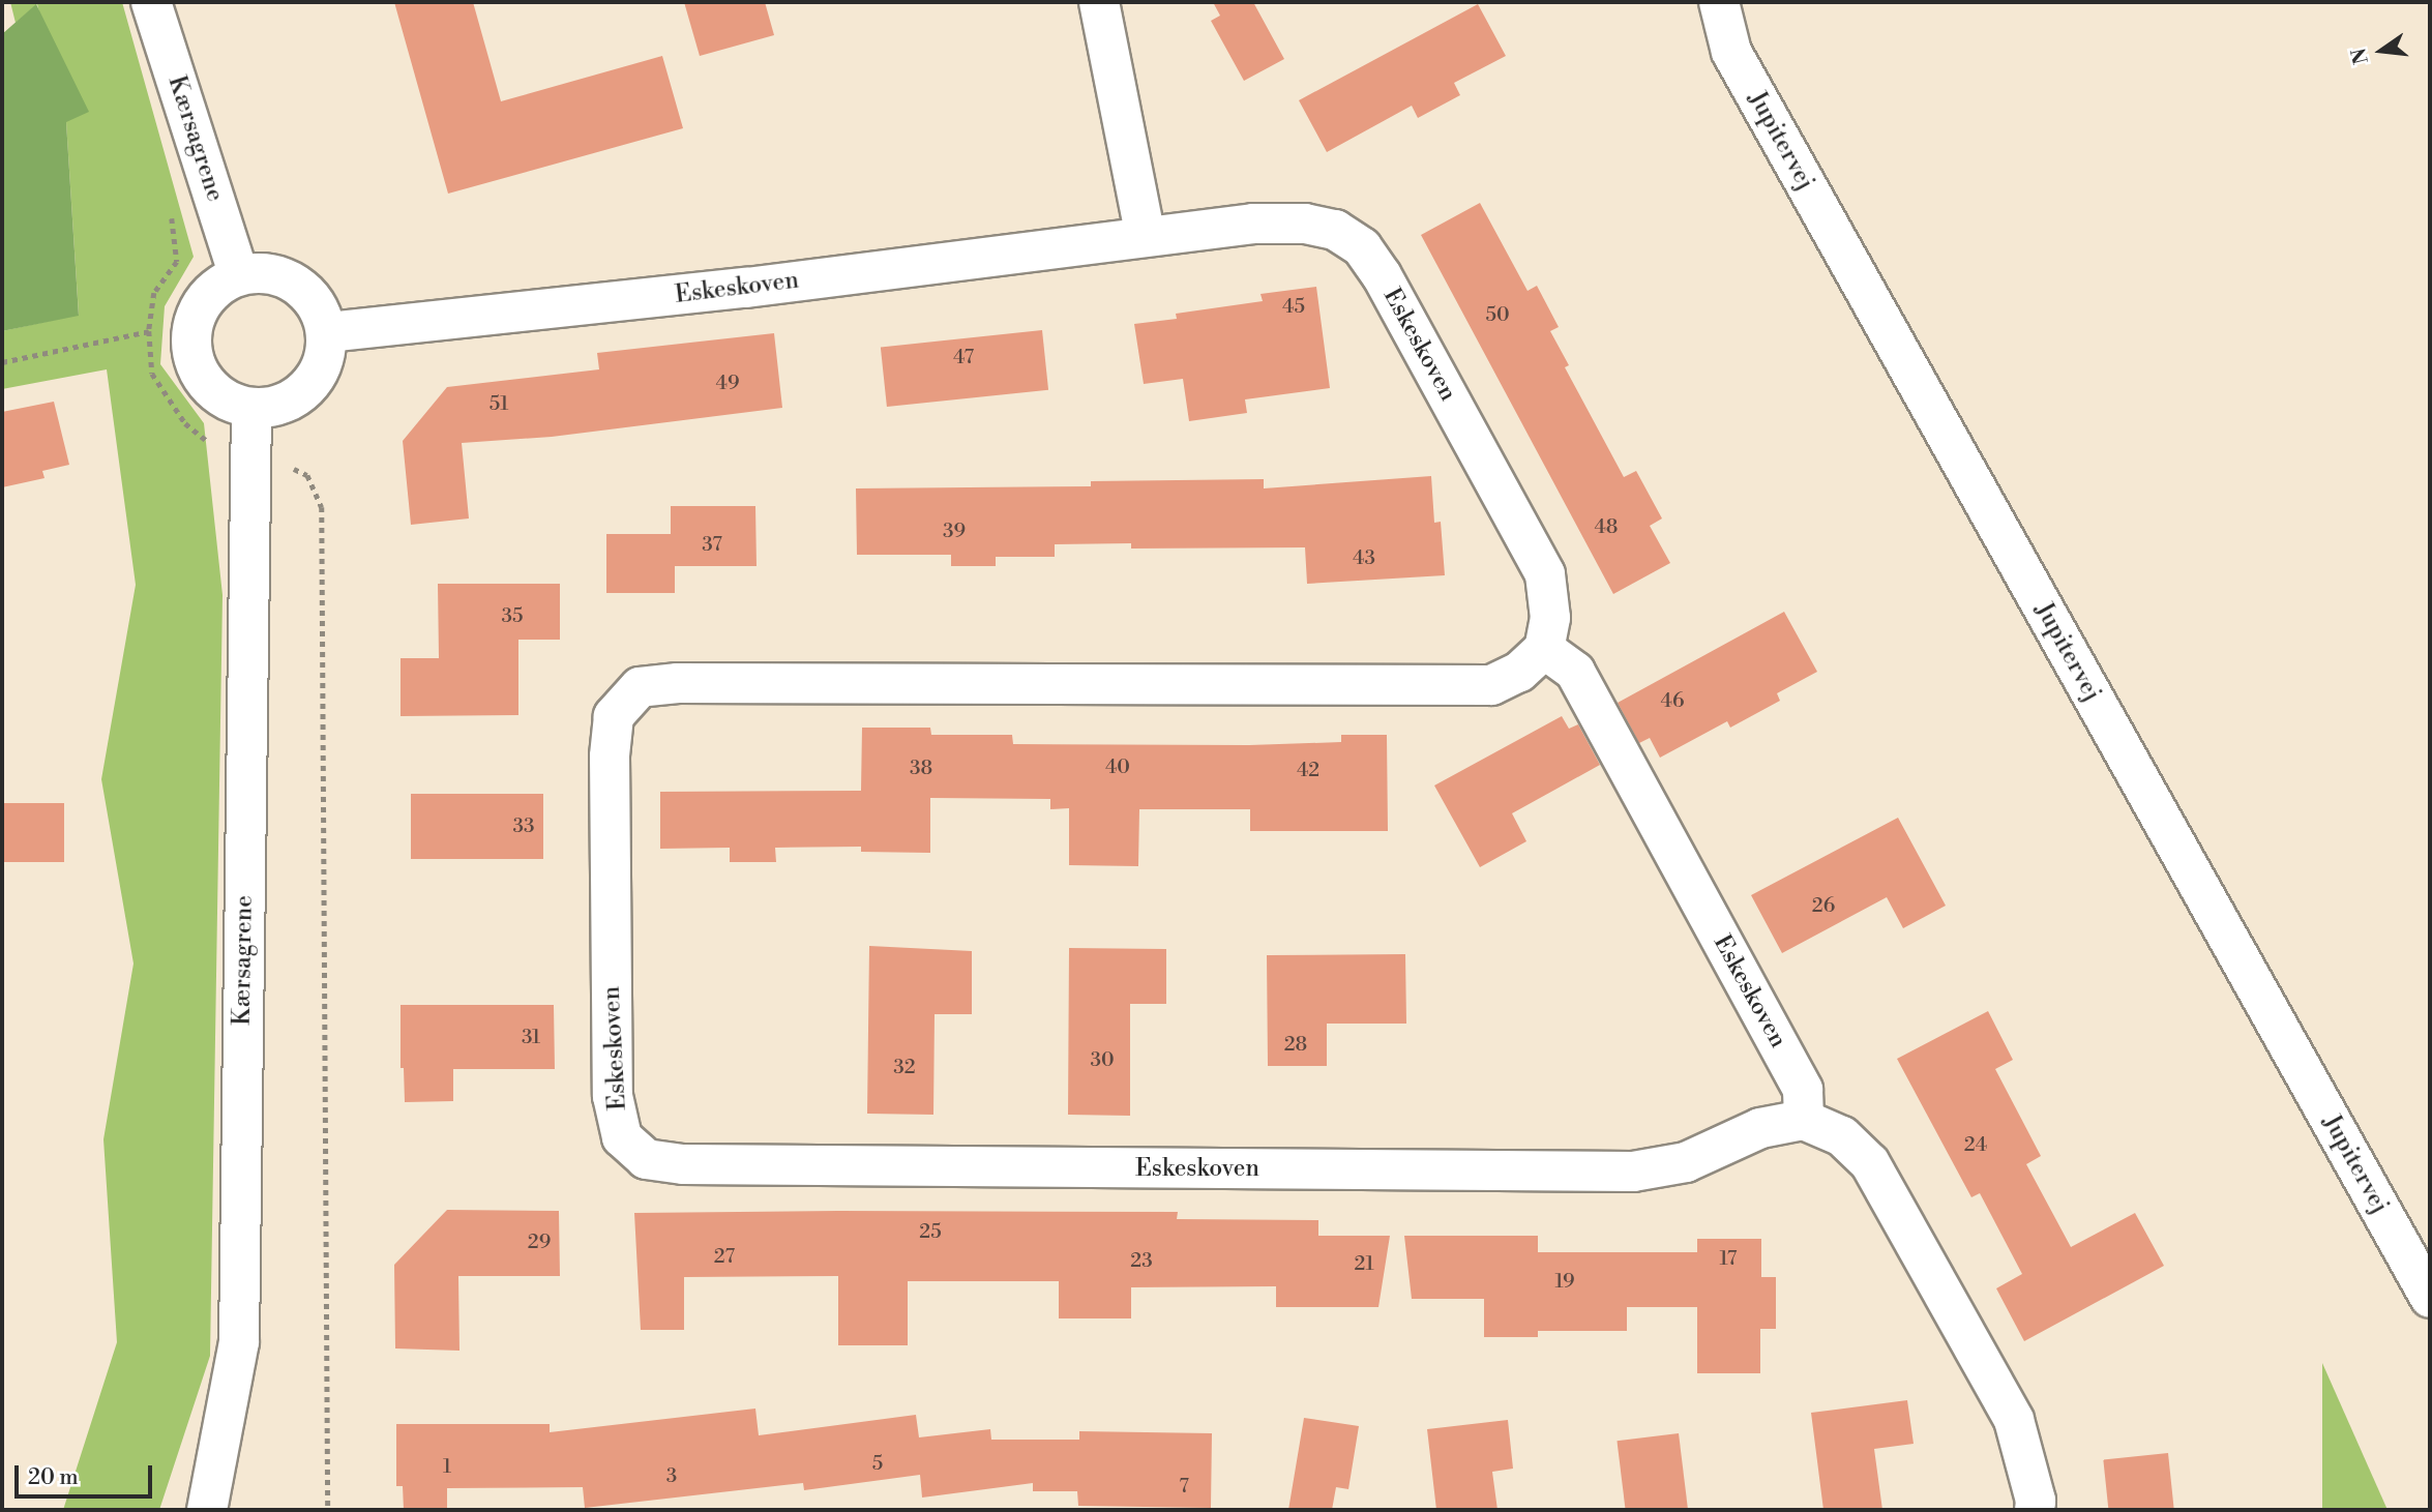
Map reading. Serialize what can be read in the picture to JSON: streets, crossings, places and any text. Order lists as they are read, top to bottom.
{
  "streets": {
    "street": ["Kærsagrene", "Jupitervej", "Eskeskoven"]
  },
  "crossings": [
    ["Kærsagrene", "Eskeskoven"]
  ],
  "house_numbers": [
    "45",
    "50",
    "47",
    "49",
    "51",
    "48",
    "39",
    "37",
    "43",
    "35",
    "46",
    "40",
    "38",
    "42",
    "33",
    "26",
    "31",
    "28",
    "30",
    "32",
    "24",
    "25",
    "29",
    "27",
    "17",
    "23",
    "21",
    "19",
    "5",
    "1",
    "3",
    "7"
  ],
  "scale_bar": "20 m",
  "north": "left"
}
